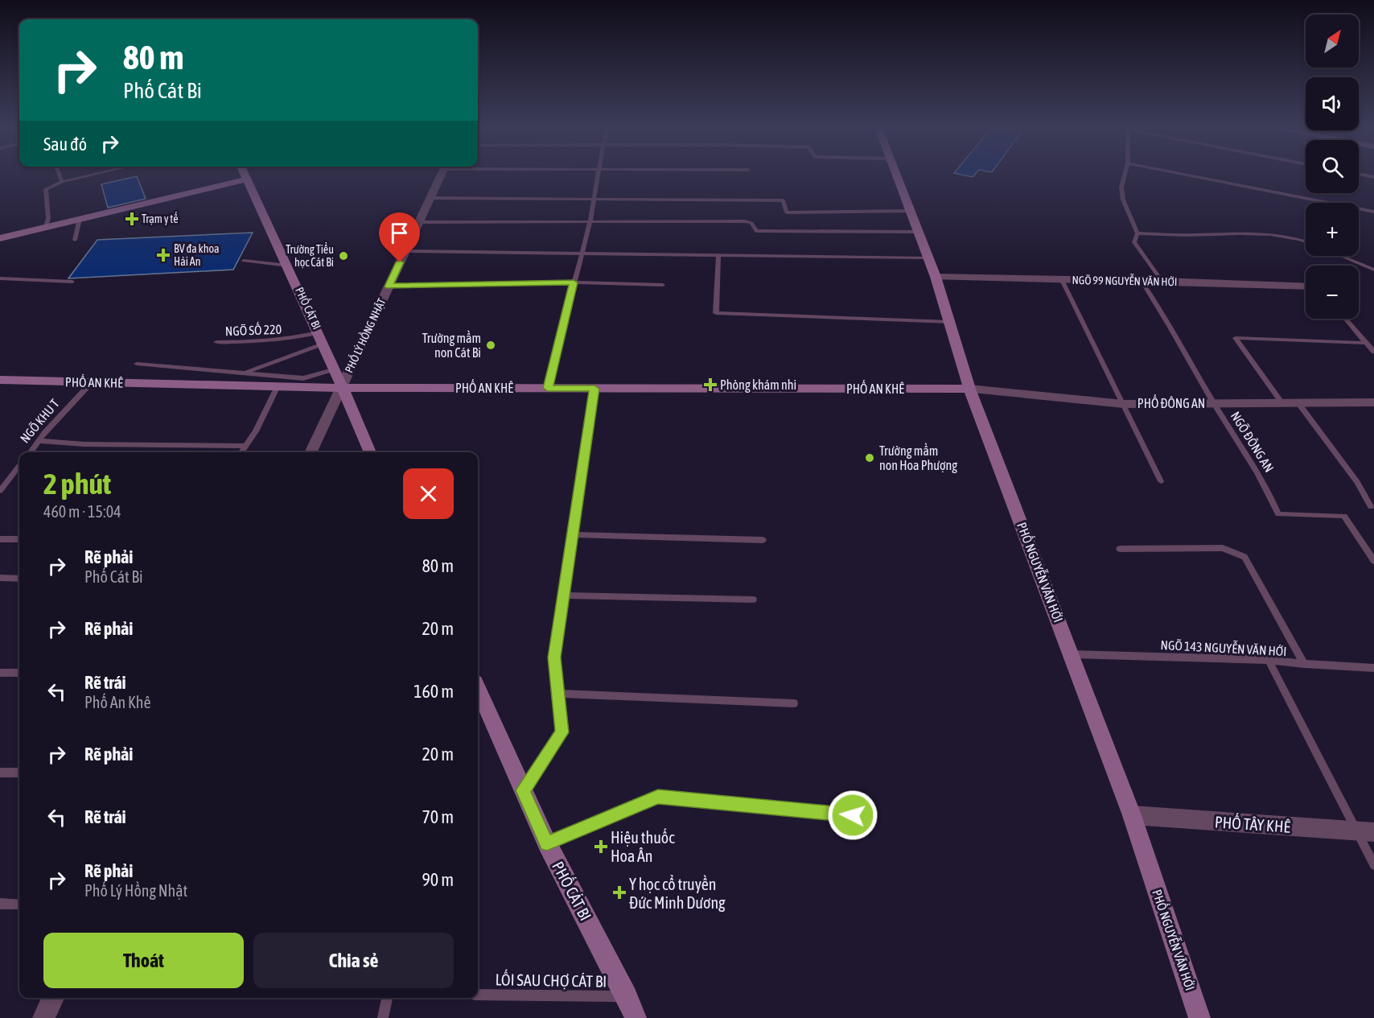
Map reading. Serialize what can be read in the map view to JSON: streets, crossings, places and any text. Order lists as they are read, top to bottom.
{
  "streets": {
    "street": [
      "NGÕ 99 NGUYỄN VĂN HỚI",
      "PHỐ CÁT BI",
      "PHỐ LÝ HỒNG NHẬT",
      "PHỐ AN KHÊ",
      "PHỐ ĐÔNG AN",
      "PHỐ NGUYỄN VĂN HỚI",
      "PHỐ TÂY KHÊ"
    ],
    "lane": [
      "NGÕ SỐ 220",
      "NGÕ KHU T",
      "NGÕ ĐÔNG AN",
      "NGÕ 143 NGUYỄN VĂN HỚI",
      "LỐI SAU CHỢ CÁT BI"
    ]
  },
  "crossings": [
    ["NGÕ 99 NGUYỄN VĂN HỚI", "NGÕ ĐÔNG AN"],
    ["NGÕ 99 NGUYỄN VĂN HỚI", "PHỐ NGUYỄN VĂN HỚI"],
    ["PHỐ CÁT BI", "NGÕ SỐ 220"],
    ["PHỐ CÁT BI", "PHỐ LÝ HỒNG NHẬT"],
    ["PHỐ CÁT BI", "PHỐ AN KHÊ"],
    ["PHỐ CÁT BI", "LỐI SAU CHỢ CÁT BI"],
    ["PHỐ LÝ HỒNG NHẬT", "PHỐ AN KHÊ"],
    ["PHỐ AN KHÊ", "PHỐ ĐÔNG AN"],
    ["PHỐ AN KHÊ", "NGÕ KHU T"],
    ["PHỐ AN KHÊ", "PHỐ NGUYỄN VĂN HỚI"],
    ["PHỐ ĐÔNG AN", "NGÕ ĐÔNG AN"],
    ["PHỐ ĐÔNG AN", "PHỐ NGUYỄN VĂN HỚI"],
    ["PHỐ NGUYỄN VĂN HỚI", "NGÕ 143 NGUYỄN VĂN HỚI"],
    ["PHỐ NGUYỄN VĂN HỚI", "PHỐ TÂY KHÊ"]
  ],
  "places": {
    "health": [
      "Trạm y tế",
      "BV đa khoa Hải An",
      "Phòng khám nhi",
      "Hiệu thuốc Hoa Ân",
      "Y học cổ truyền Đức Minh Dương"
    ],
    "other": ["Trường Tiểu học Cát Bi", "Trường mầm non Cát Bi", "Trường mầm non Hoa Phượng"]
  },
  "north": "top right",
  "page": {
    "map_buttons": ["+", "−"],
    "turn": ["80 m", "Phố Cát Bi"],
    "then": "Sau đó",
    "heading": ["2 phút", "460 m · 15:04"],
    "list": [
      {
        "name": "Rẽ phải",
        "note": "Phố Cát Bi",
        "value": "80 m"
      },
      {
        "name": "Rẽ phải",
        "value": "20 m"
      },
      {
        "name": "Rẽ trái",
        "note": "Phố An Khê",
        "value": "160 m"
      },
      {
        "name": "Rẽ phải",
        "value": "20 m"
      },
      {
        "name": "Rẽ trái",
        "value": "70 m"
      },
      {
        "name": "Rẽ phải",
        "note": "Phố Lý Hồng Nhật",
        "value": "90 m"
      }
    ],
    "buttons": ["Thoát", "Chia sẻ"]
  }
}
